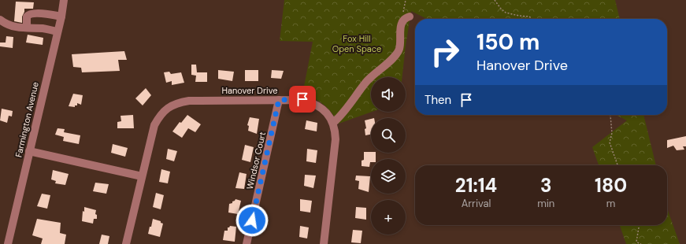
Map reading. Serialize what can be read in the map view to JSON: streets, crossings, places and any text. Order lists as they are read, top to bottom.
{
  "streets": {
    "street": ["Hanover Drive", "Farmington Avenue", "Windsor Court"]
  },
  "crossings": [
    ["Hanover Drive", "Windsor Court"]
  ],
  "parks": ["Fox Hill Open Space"],
  "page": {
    "turn": ["150 m", "Hanover Drive"],
    "map_buttons": "+",
    "then": "Then",
    "eta": [
      "21:14",
      "Arrival",
      "3",
      "min",
      "180",
      "m"
    ]
  }
}
